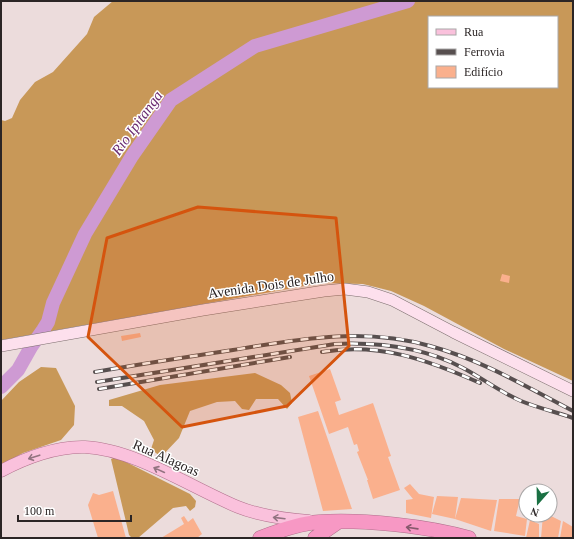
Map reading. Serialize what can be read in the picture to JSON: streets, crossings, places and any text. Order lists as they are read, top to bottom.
{
  "streets": {
    "main road": ["Rua Alagoas"],
    "street": ["Avenida Dois de Julho"]
  },
  "one_way": ["Rua Alagoas"],
  "water": ["Rio Ipitanga"],
  "legend": ["Rua", "Ferrovia", "Edifício"],
  "scale_bar": "100 m",
  "north": "bottom"
}
